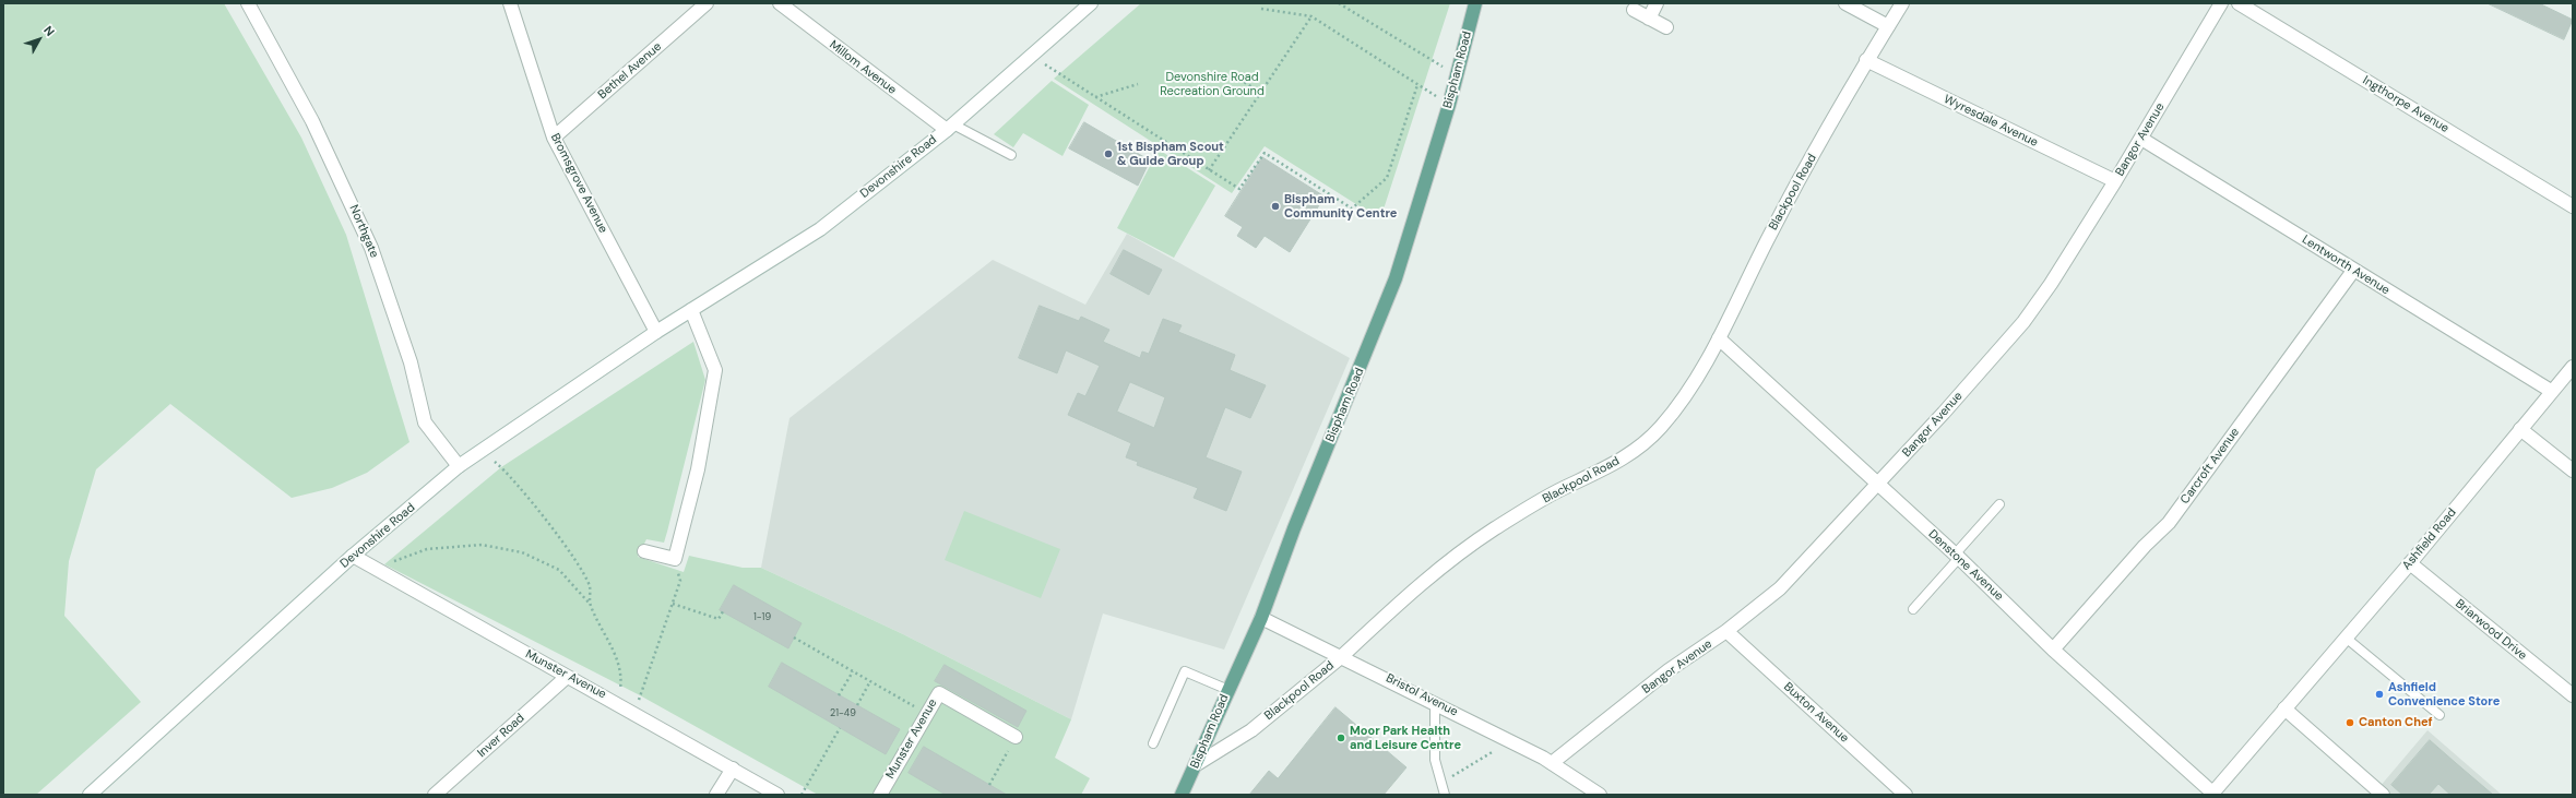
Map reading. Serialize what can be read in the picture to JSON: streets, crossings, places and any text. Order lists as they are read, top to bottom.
{
  "streets": {
    "main road": ["Bispham Road"],
    "street": [
      "Millom Avenue",
      "Bethel Avenue",
      "Ingthorpe Avenue",
      "Wyresdale Avenue",
      "Bangor Avenue",
      "Devonshire Road",
      "Bromsgrove Avenue",
      "Blackpool Road",
      "Northgate",
      "Lentworth Avenue",
      "Carcroft Avenue",
      "Ashfield Road",
      "Denstone Avenue",
      "Briarwood Drive",
      "Munster Avenue",
      "Bristol Avenue",
      "Buxton Avenue",
      "Inver Road"
    ]
  },
  "crossings": [
    ["Millom Avenue", "Devonshire Road"],
    ["Bispham Road", "Blackpool Road"],
    ["Bispham Road", "Bristol Avenue"],
    ["Bethel Avenue", "Bromsgrove Avenue"],
    ["Wyresdale Avenue", "Bangor Avenue"],
    ["Wyresdale Avenue", "Blackpool Road"],
    ["Bangor Avenue", "Lentworth Avenue"],
    ["Bangor Avenue", "Denstone Avenue"],
    ["Bangor Avenue", "Bristol Avenue"],
    ["Bangor Avenue", "Buxton Avenue"],
    ["Devonshire Road", "Bromsgrove Avenue"],
    ["Devonshire Road", "Northgate"],
    ["Devonshire Road", "Munster Avenue"],
    ["Blackpool Road", "Denstone Avenue"],
    ["Blackpool Road", "Bristol Avenue"],
    ["Lentworth Avenue", "Carcroft Avenue"],
    ["Lentworth Avenue", "Ashfield Road"],
    ["Carcroft Avenue", "Denstone Avenue"],
    ["Ashfield Road", "Denstone Avenue"],
    ["Ashfield Road", "Briarwood Drive"],
    ["Munster Avenue", "Inver Road"]
  ],
  "parks": ["Devonshire Road Recreation Ground"],
  "places": [
    "1st Bispham Scout & Guide Group",
    "Bispham Community Centre",
    "Ashfield Convenience Store",
    "Canton Chef",
    "Moor Park Health and Leisure Centre"
  ],
  "house_numbers": ["1-19", "21-49"],
  "north": "top right"
}
